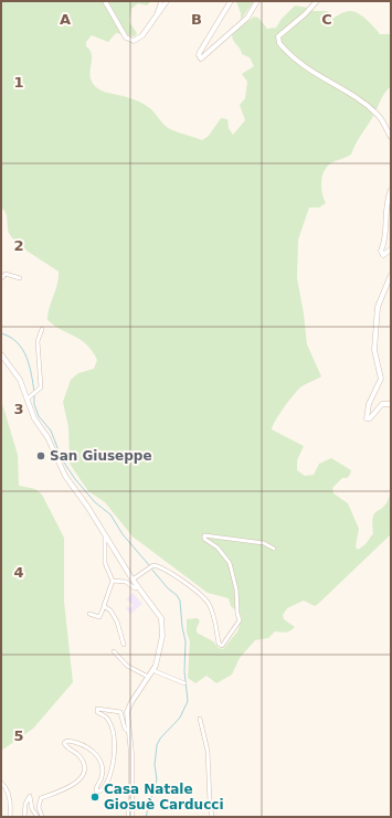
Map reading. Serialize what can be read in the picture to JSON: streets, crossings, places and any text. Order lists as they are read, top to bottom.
{
  "places": ["San Giuseppe", "Casa Natale Giosuè Carducci"],
  "grid": {
    "columns": ["A", "B", "C"],
    "rows": [
      "1",
      "2",
      "3",
      "4",
      "5"
    ]
  }
}
